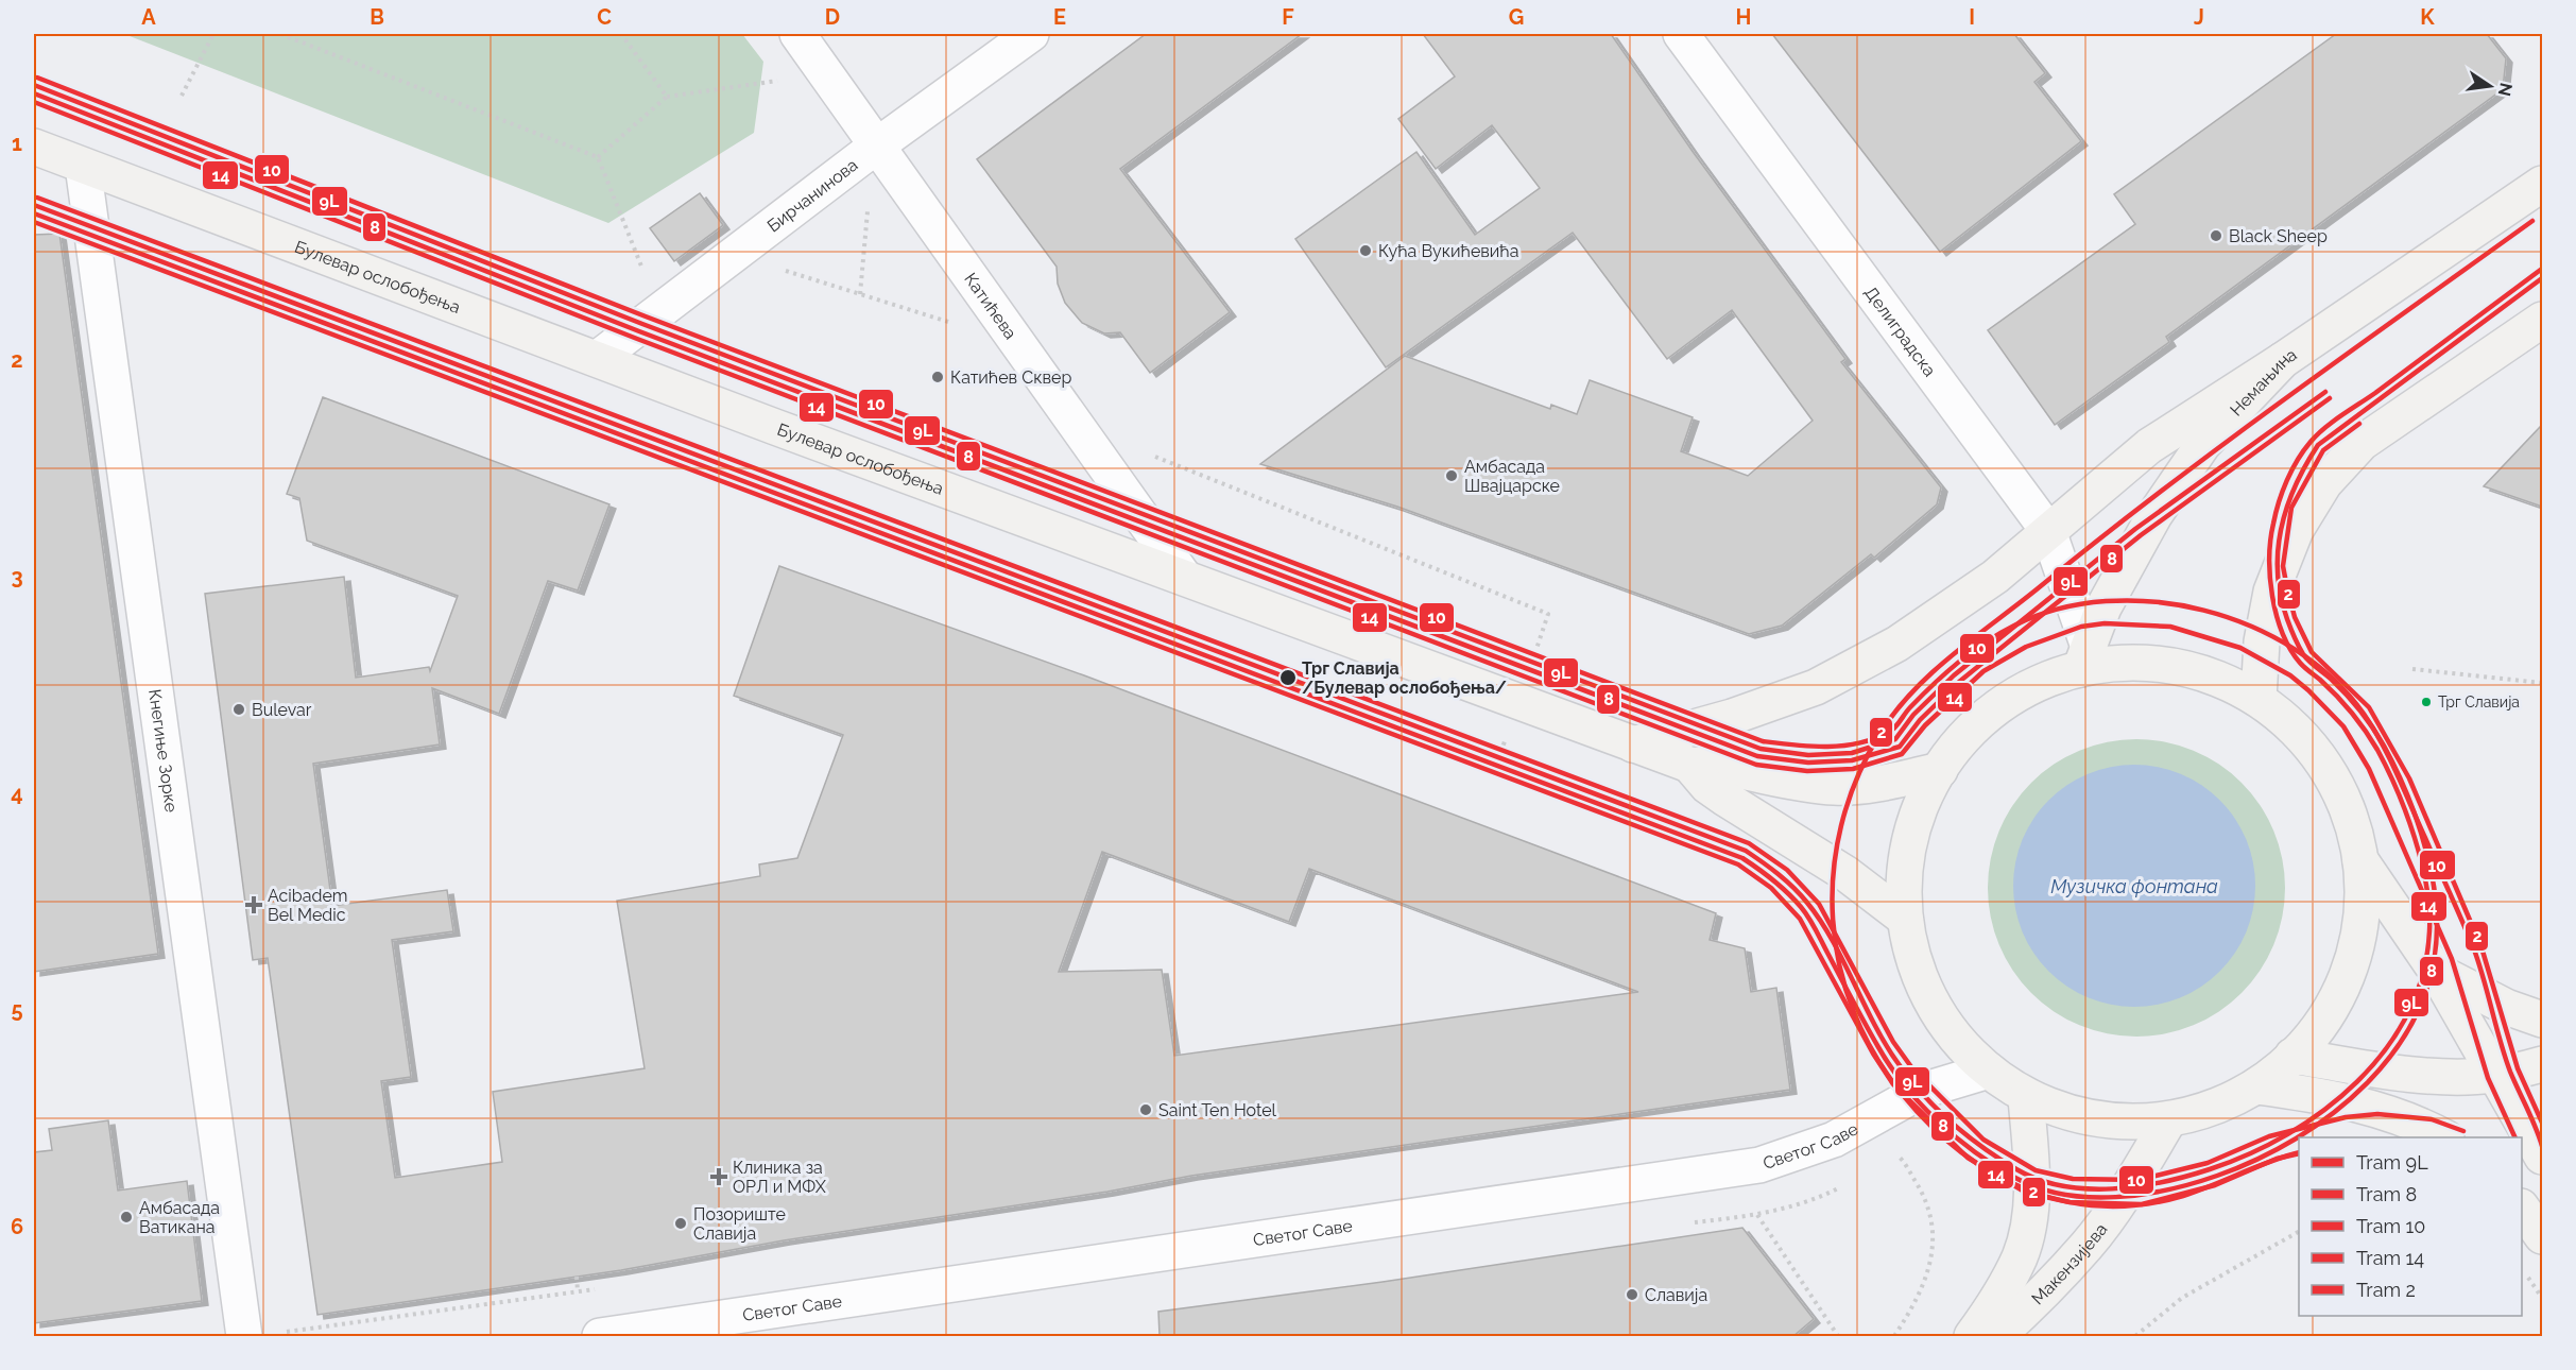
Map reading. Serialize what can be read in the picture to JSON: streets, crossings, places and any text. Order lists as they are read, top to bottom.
{
  "streets": {
    "main road": ["Булевар ослобођења", "Немањина", "Макензијева"],
    "street": [
      "Бирчанинова",
      "Катићева",
      "Делиградска",
      "Кнегиње Зорке",
      "Светог Саве"
    ]
  },
  "crossings": [
    ["Бирчанинова", "Булевар ослобођења"],
    ["Бирчанинова", "Катићева"],
    ["Булевар ослобођења", "Катићева"],
    ["Булевар ослобођења", "Кнегиње Зорке"],
    ["Делиградска", "Немањина"]
  ],
  "water": ["Музичка фонтана"],
  "places": {
    "other": [
      "Black Sheep",
      "Кућа Вукићевића",
      "Катићев Сквер",
      "Амбасада Швајцарске",
      "Трг Славија /Булевар ослобођења/",
      "Трг Славија",
      "Bulevar",
      "Saint Ten Hotel",
      "Амбасада Ватикана",
      "Позориште Славија",
      "Славија"
    ],
    "health": ["Acibadem Bel Medic", "Клиника за ОРЛ и МФХ"]
  },
  "lines": [
    "tram line 10",
    "tram line 9L",
    "tram line 8",
    "tram line 14",
    "tram line 2"
  ],
  "legend": [
    "Tram 9L",
    "Tram 8",
    "Tram 10",
    "Tram 14",
    "Tram 2"
  ],
  "north": "right",
  "grid": {
    "columns": [
      "A",
      "B",
      "C",
      "D",
      "E",
      "F",
      "G",
      "H",
      "I",
      "J",
      "K"
    ],
    "rows": [
      "1",
      "2",
      "3",
      "4",
      "5",
      "6"
    ]
  }
}
